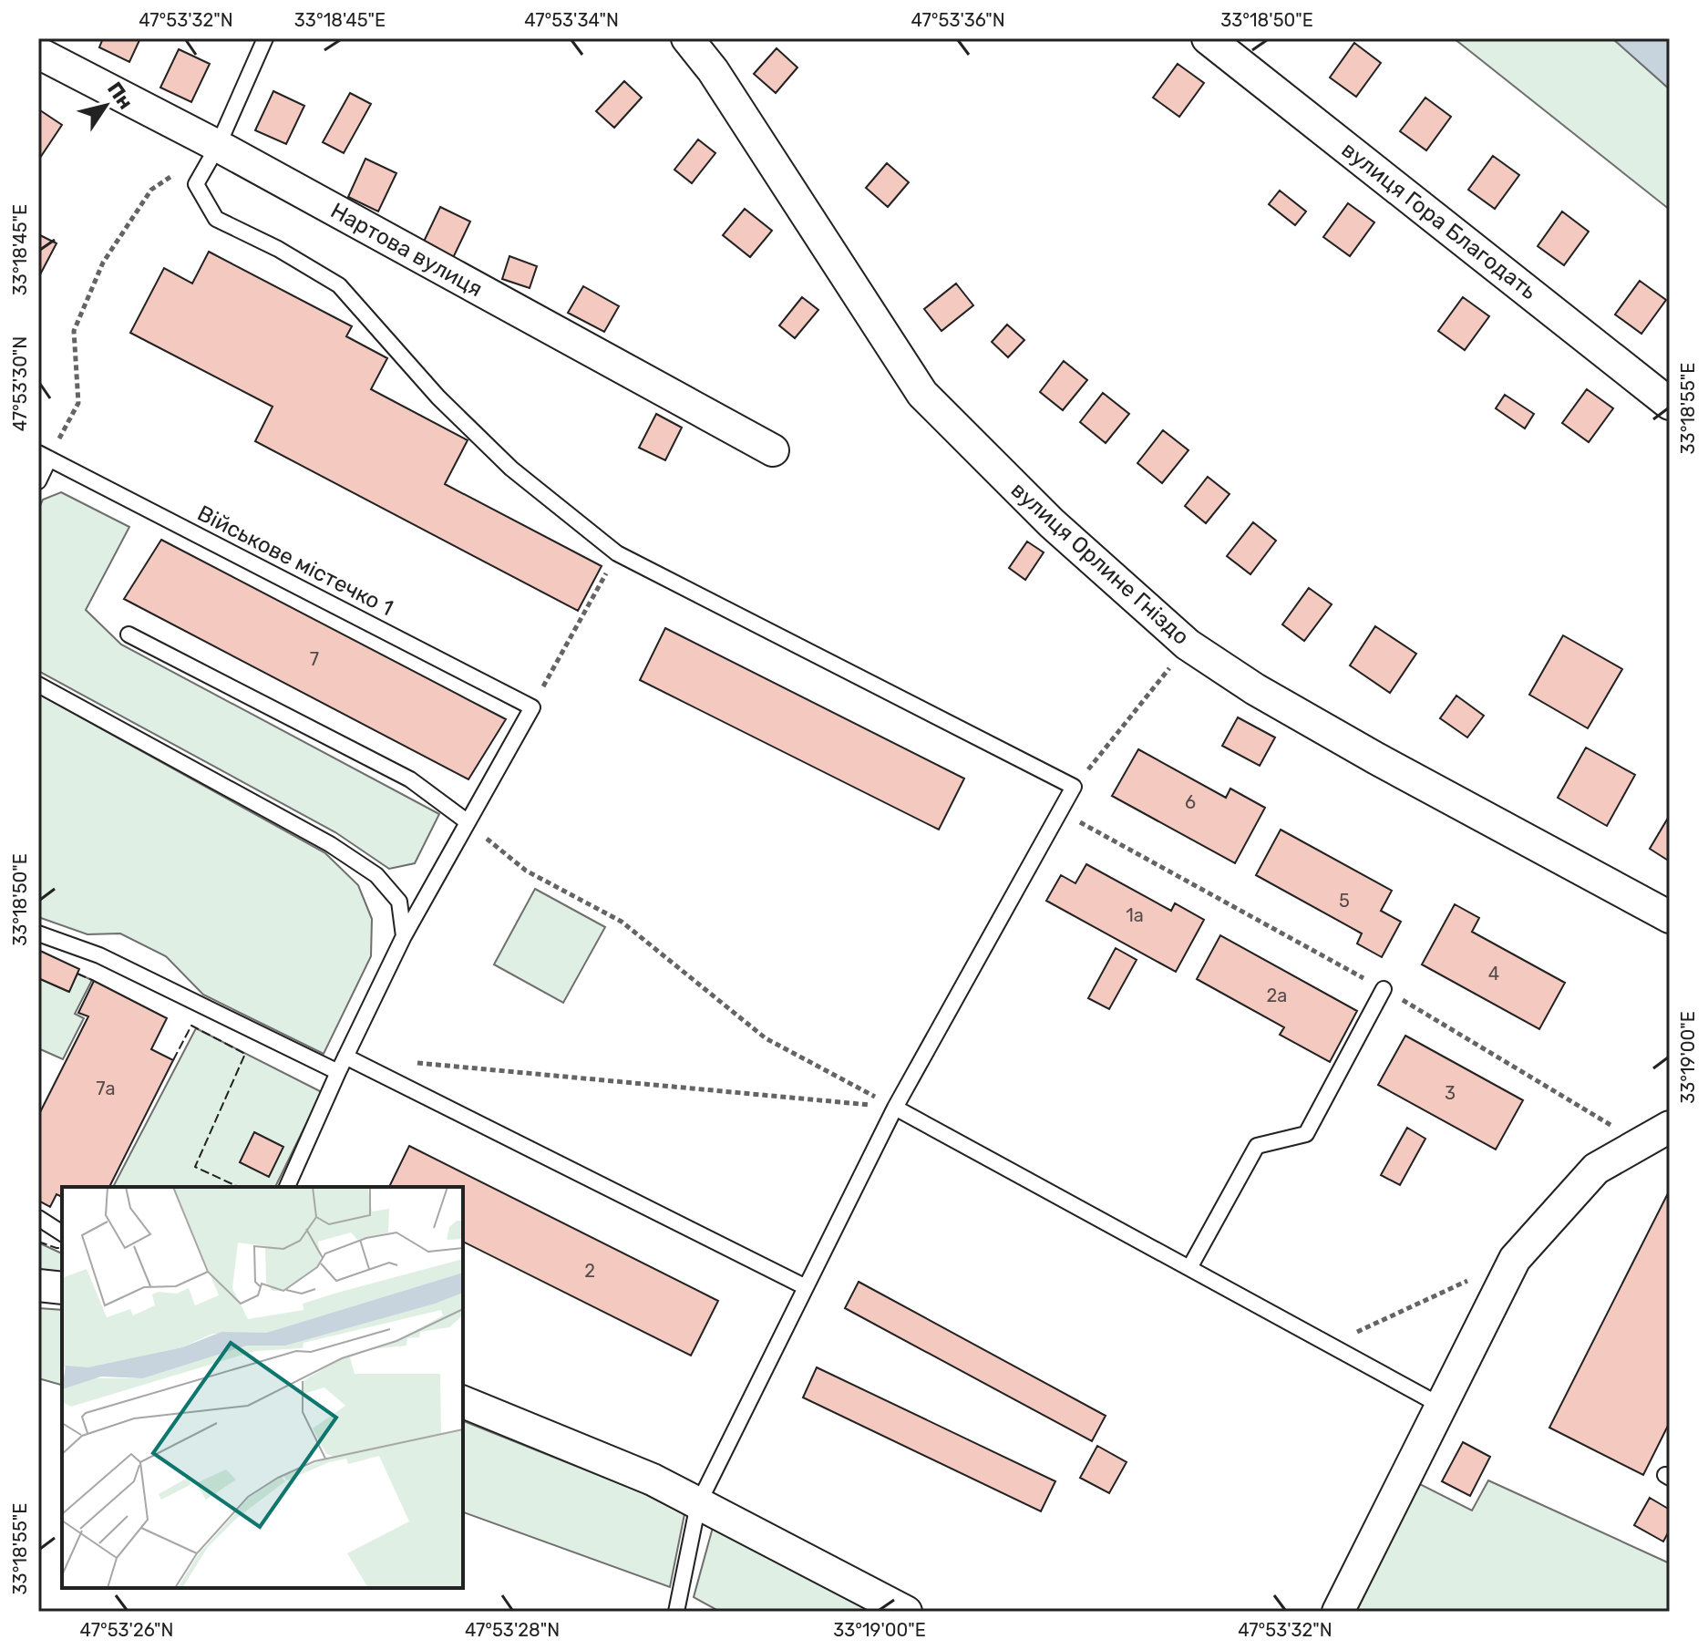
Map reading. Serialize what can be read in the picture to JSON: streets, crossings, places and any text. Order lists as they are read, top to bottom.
{
  "streets": {
    "street": ["вулиця Гора Благодать", "Нартова вулиця", "вулиця Орлине Гніздо"],
    "lane": ["Військове містечко 1"]
  },
  "house_numbers": [
    "7",
    "6",
    "5",
    "1а",
    "4",
    "2а",
    "7а",
    "3",
    "2"
  ],
  "north": "top right",
  "coordinates": [
    "47°53'32\"N",
    "33°18'45\"E",
    "47°53'34\"N",
    "47°53'36\"N",
    "33°18'50\"E",
    "47°53'30\"N",
    "33°18'55\"E",
    "33°19'00\"E",
    "47°53'26\"N",
    "47°53'28\"N"
  ]
}
